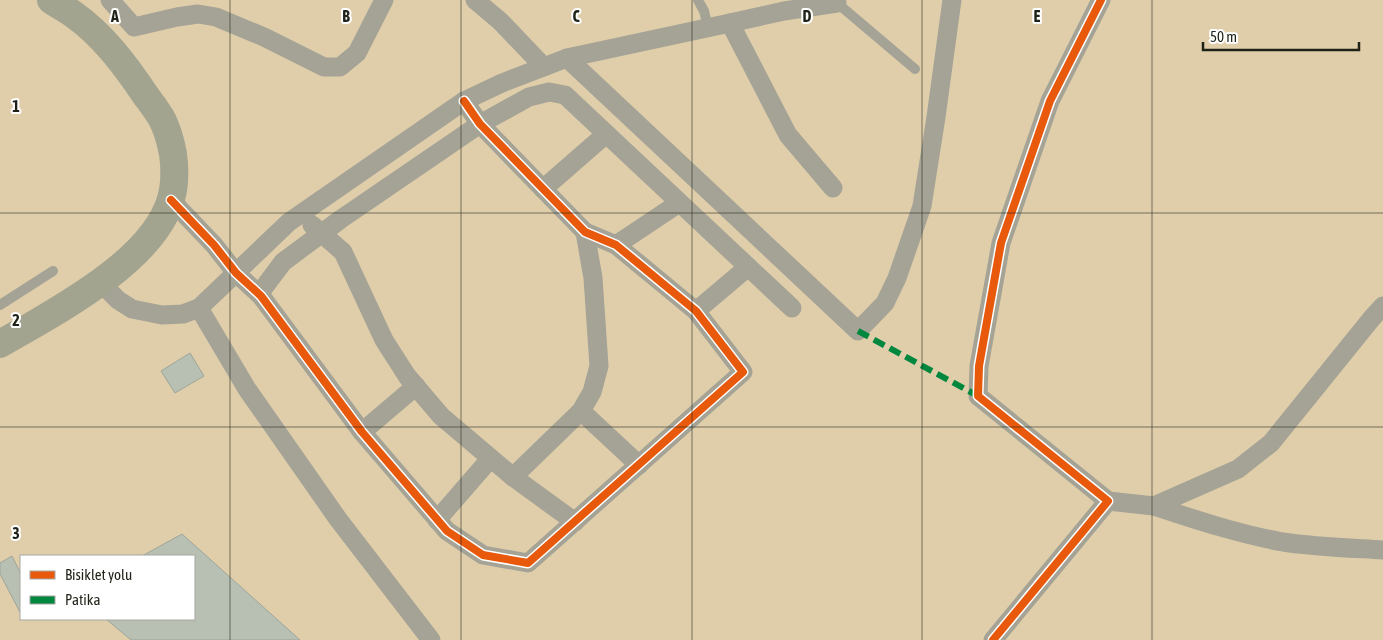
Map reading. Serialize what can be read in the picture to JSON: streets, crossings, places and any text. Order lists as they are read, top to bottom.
{
  "legend": ["Bisiklet yolu", "Patika"],
  "scale_bar": "50 m",
  "grid": {
    "columns": [
      "A",
      "B",
      "C",
      "D",
      "E"
    ],
    "rows": ["1", "2", "3"]
  }
}
